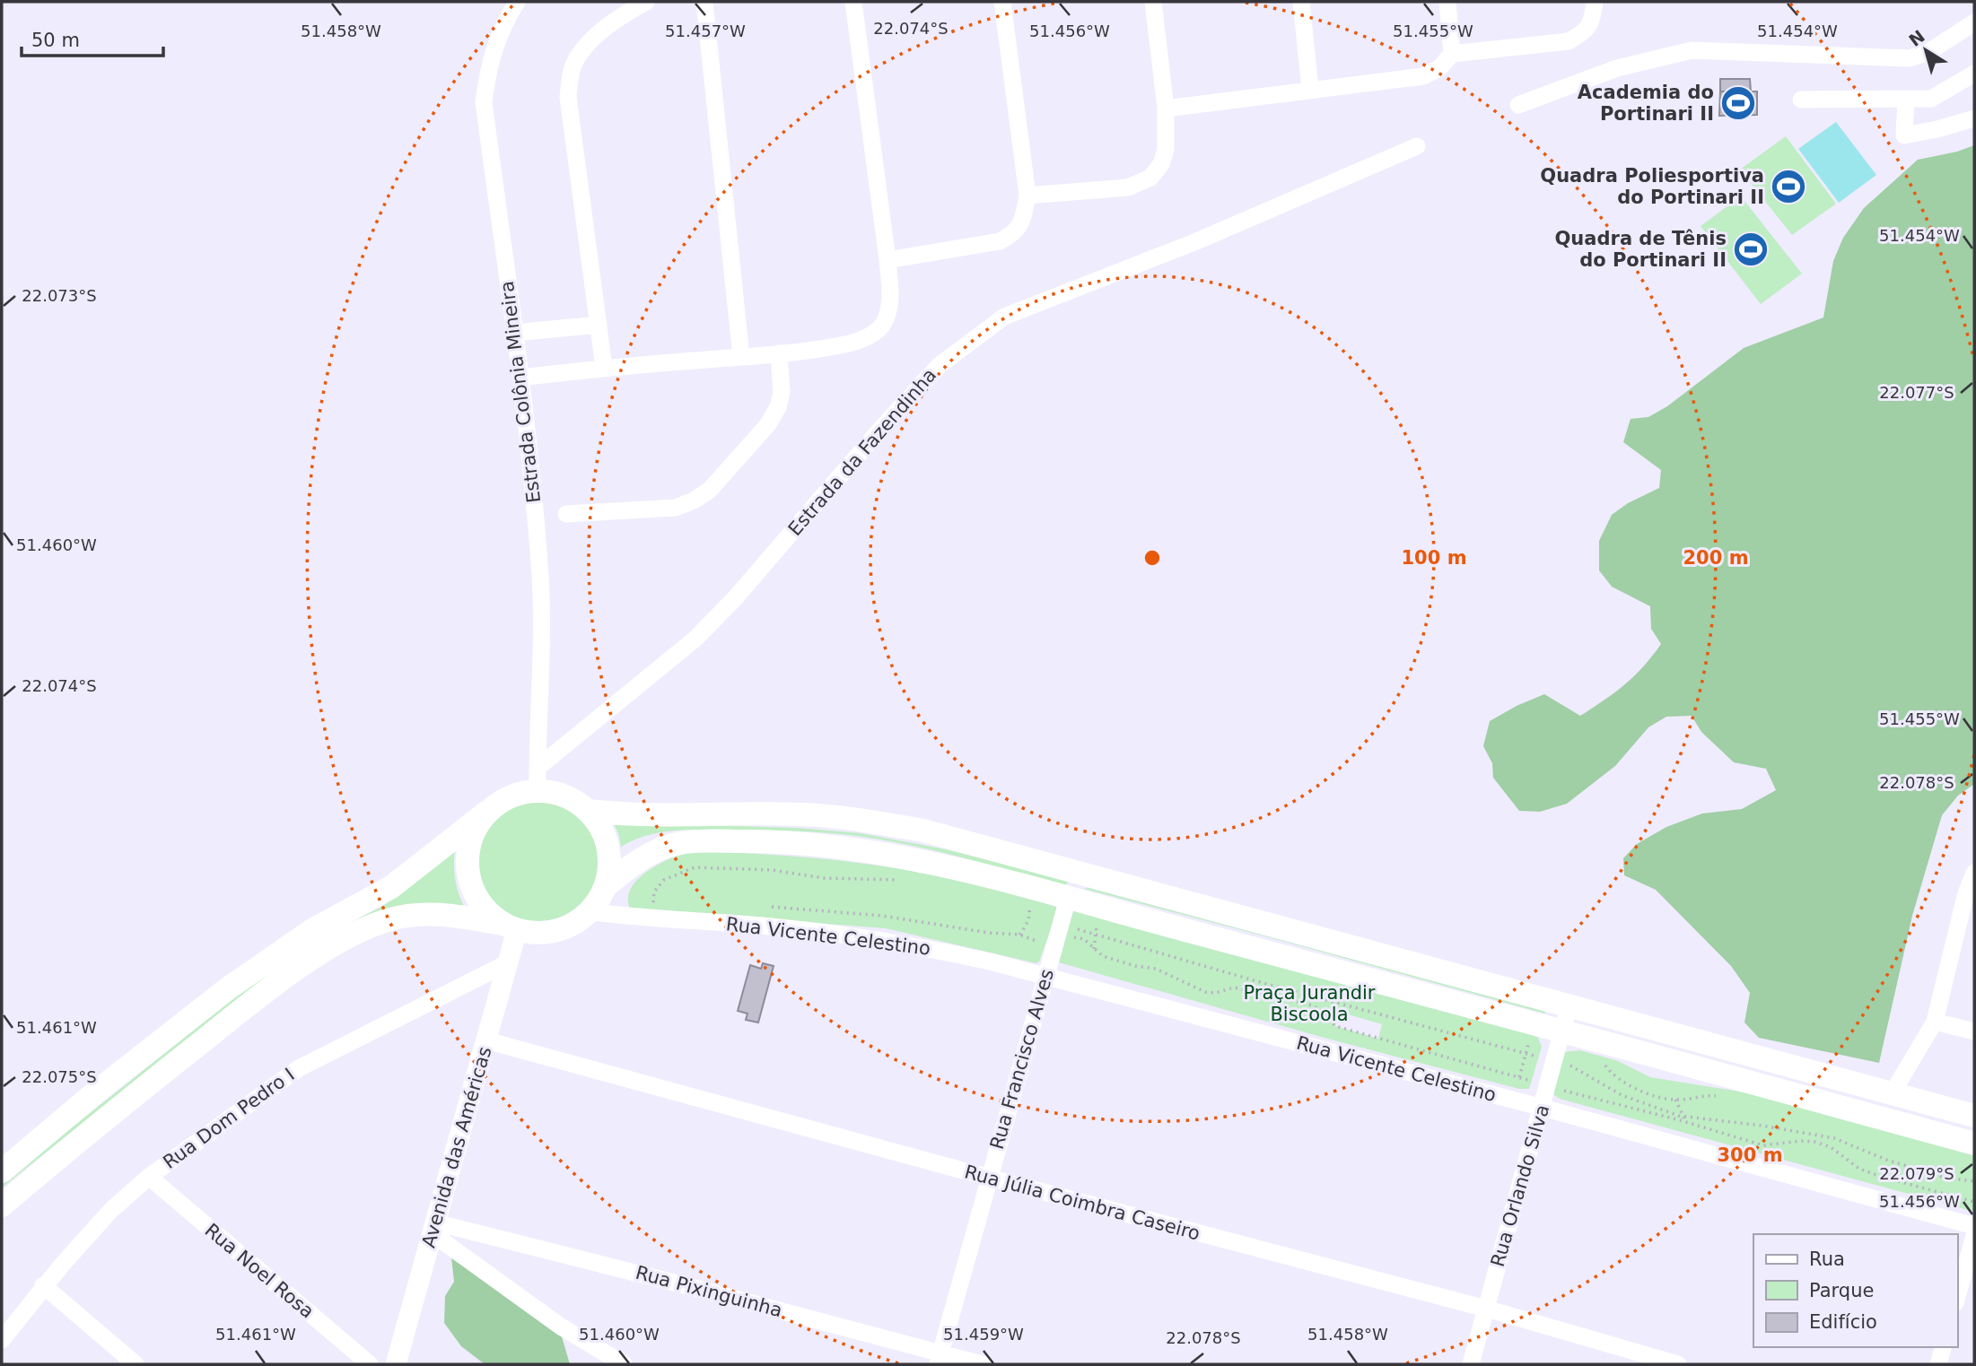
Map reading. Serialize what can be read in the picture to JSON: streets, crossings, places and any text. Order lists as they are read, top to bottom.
{
  "streets": {
    "street": [
      "Estrada Colônia Mineira",
      "Estrada da Fazendinha",
      "Rua Vicente Celestino",
      "Rua Francisco Alves",
      "Rua Dom Pedro I",
      "Avenida das Américas",
      "Rua Orlando Silva",
      "Rua Júlia Coimbra Caseiro",
      "Rua Noel Rosa",
      "Rua Pixinguinha"
    ]
  },
  "crossings": [
    ["Estrada Colônia Mineira", "Estrada da Fazendinha"],
    ["Estrada Colônia Mineira", "Rua Vicente Celestino"],
    ["Estrada Colônia Mineira", "Avenida das Américas"],
    ["Estrada da Fazendinha", "Rua Vicente Celestino"],
    ["Estrada da Fazendinha", "Avenida das Américas"],
    ["Rua Vicente Celestino", "Rua Francisco Alves"],
    ["Rua Vicente Celestino", "Avenida das Américas"],
    ["Rua Vicente Celestino", "Rua Orlando Silva"],
    ["Rua Francisco Alves", "Rua Júlia Coimbra Caseiro"],
    ["Rua Francisco Alves", "Rua Pixinguinha"],
    ["Rua Dom Pedro I", "Avenida das Américas"],
    ["Rua Dom Pedro I", "Rua Noel Rosa"],
    ["Avenida das Américas", "Rua Júlia Coimbra Caseiro"],
    ["Avenida das Américas", "Rua Pixinguinha"],
    ["Rua Orlando Silva", "Rua Júlia Coimbra Caseiro"]
  ],
  "parks": ["Praça Jurandir Biscoola"],
  "places": {
    "sports": ["Academia do Portinari II", "Quadra Poliesportiva do Portinari II", "Quadra de Tênis do Portinari II"]
  },
  "legend": ["Rua", "Parque", "Edifício"],
  "scale_bar": "50 m",
  "north": "top left",
  "coordinates": [
    "22.074°S",
    "51.458°W",
    "51.457°W",
    "51.456°W",
    "51.455°W",
    "51.454°W",
    "22.073°S",
    "22.077°S",
    "51.460°W",
    "22.078°S",
    "51.461°W",
    "22.075°S",
    "22.079°S",
    "51.459°W"
  ],
  "rings": ["100 m", "200 m", "300 m"]
}
